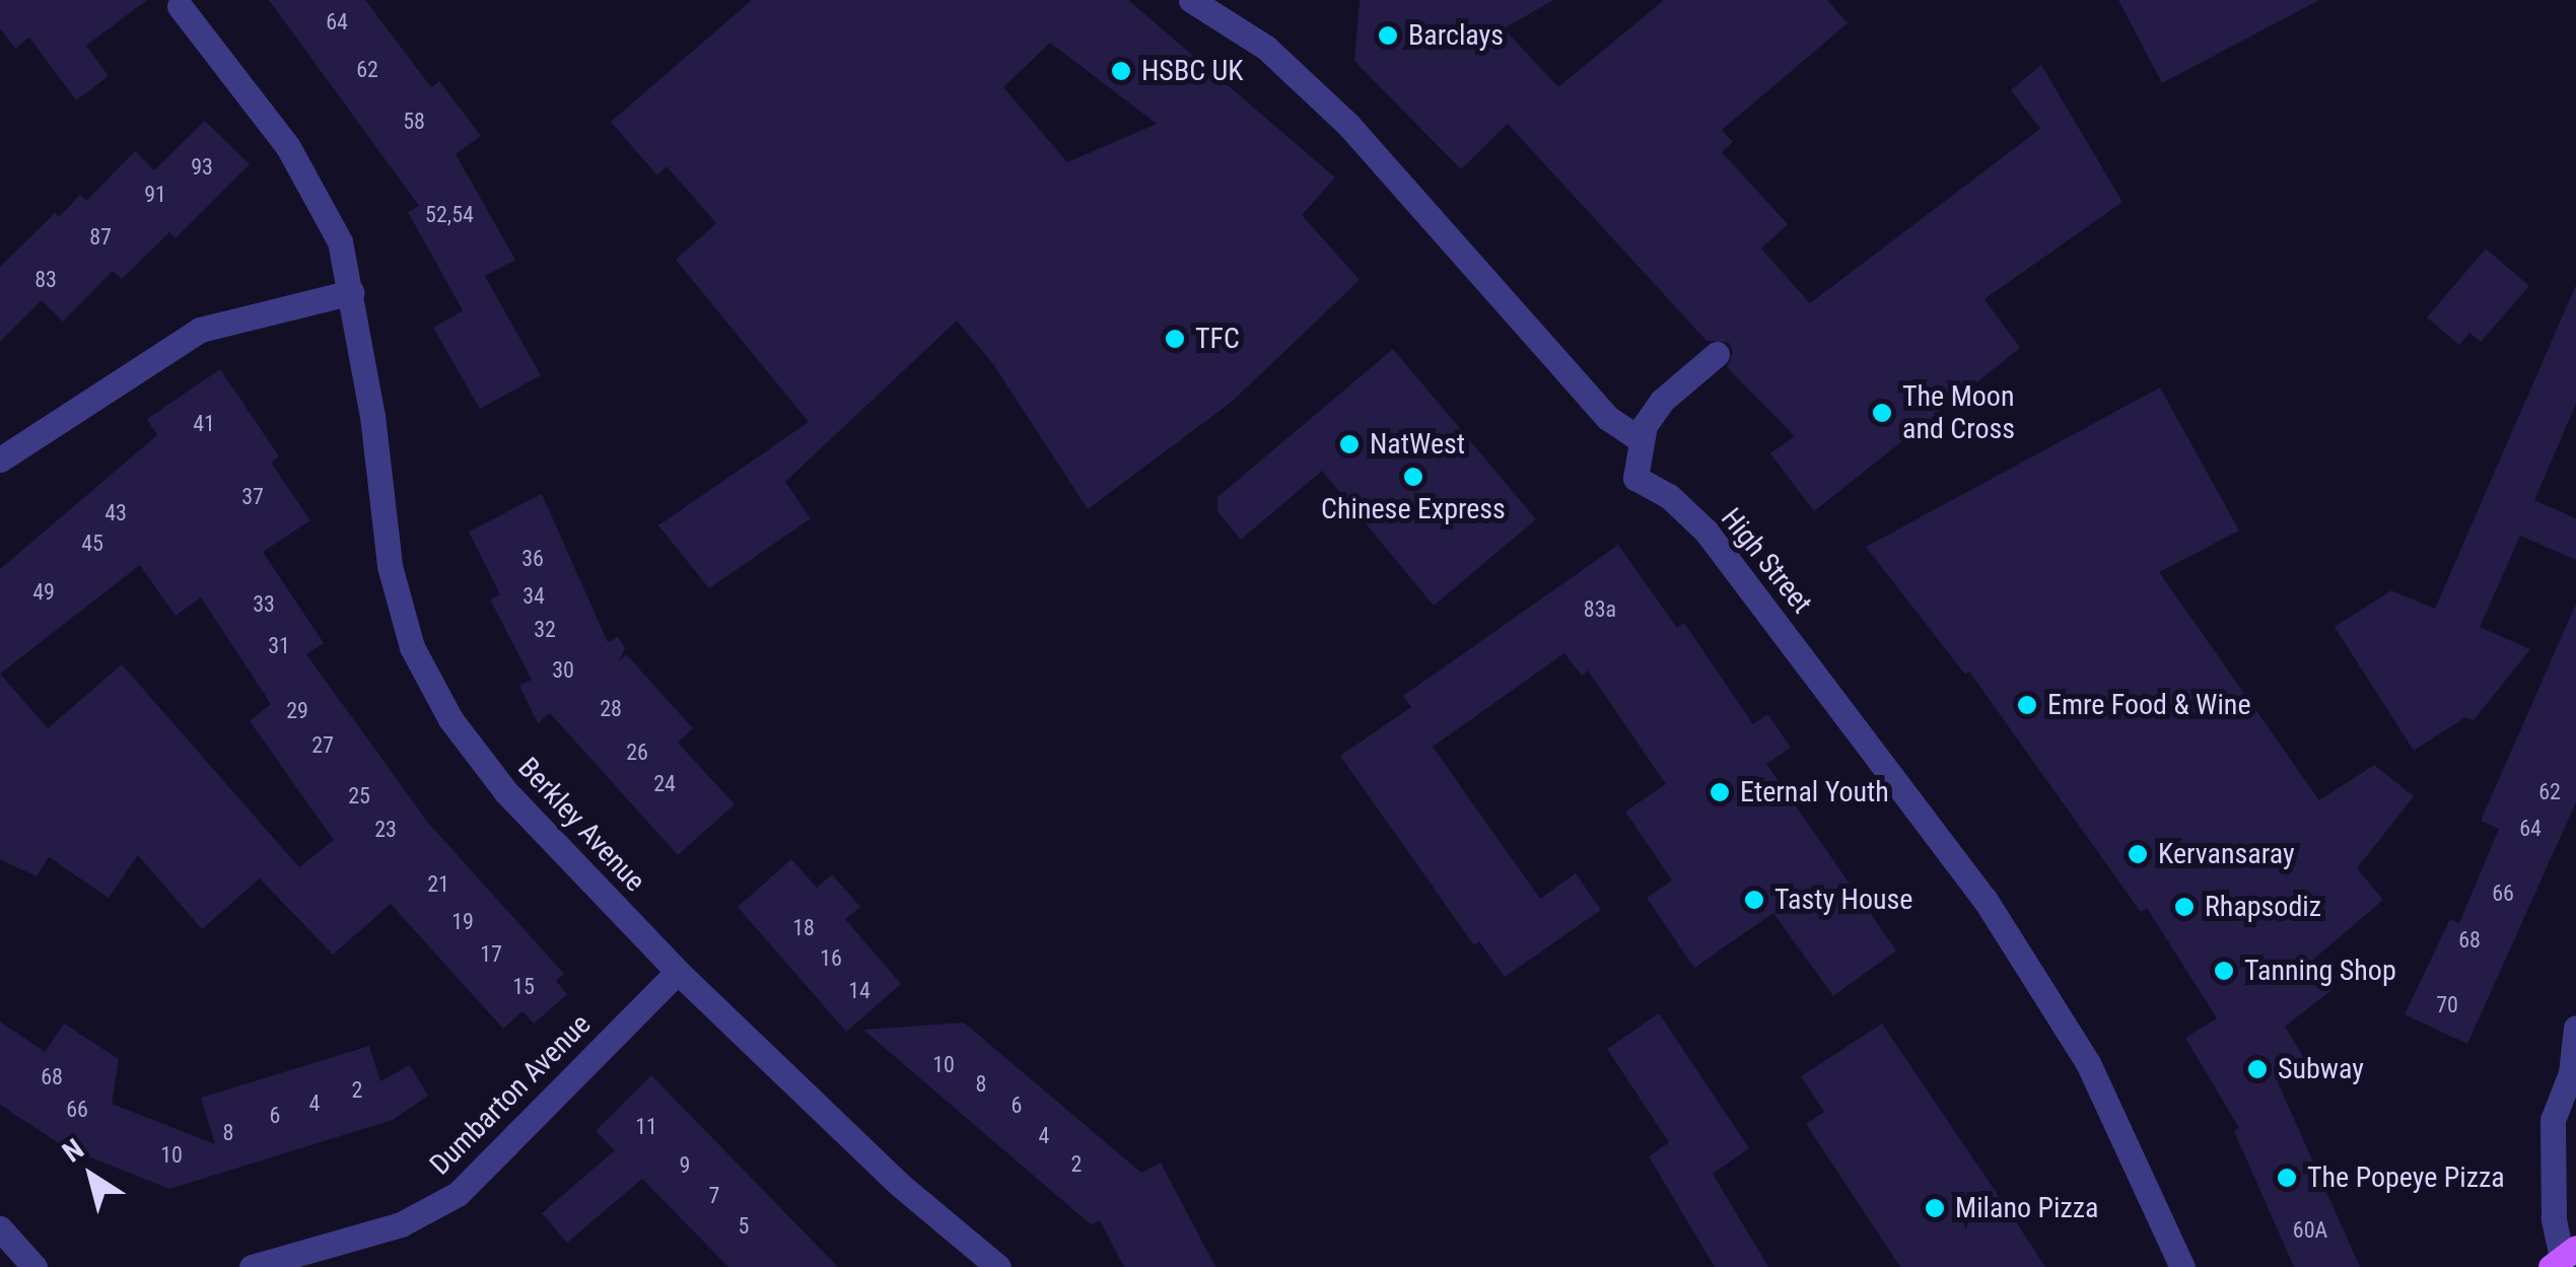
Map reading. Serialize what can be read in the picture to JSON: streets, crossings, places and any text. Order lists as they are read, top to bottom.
{
  "streets": {
    "street": ["High Street", "Berkley Avenue", "Dumbarton Avenue"]
  },
  "crossings": [
    ["Berkley Avenue", "Dumbarton Avenue"]
  ],
  "places": [
    "Barclays",
    "HSBC UK",
    "TFC",
    "The Moon and Cross",
    "NatWest",
    "Chinese Express",
    "Emre Food & Wine",
    "Eternal Youth",
    "Kervansaray",
    "Tasty House",
    "Rhapsodiz",
    "Tanning Shop",
    "Subway",
    "The Popeye Pizza",
    "Milano Pizza"
  ],
  "house_numbers": [
    "64",
    "62",
    "58",
    "93",
    "91",
    "52,54",
    "87",
    "83",
    "41",
    "37",
    "43",
    "45",
    "36",
    "49",
    "34",
    "33",
    "83a",
    "32",
    "31",
    "30",
    "28",
    "29",
    "27",
    "26",
    "24",
    "62",
    "25",
    "64",
    "23",
    "21",
    "66",
    "19",
    "18",
    "68",
    "17",
    "16",
    "15",
    "14",
    "70",
    "10",
    "68",
    "8",
    "2",
    "4",
    "6",
    "66",
    "6",
    "11",
    "8",
    "4",
    "10",
    "2",
    "9",
    "7",
    "5",
    "60A"
  ],
  "north": "top left"
}
